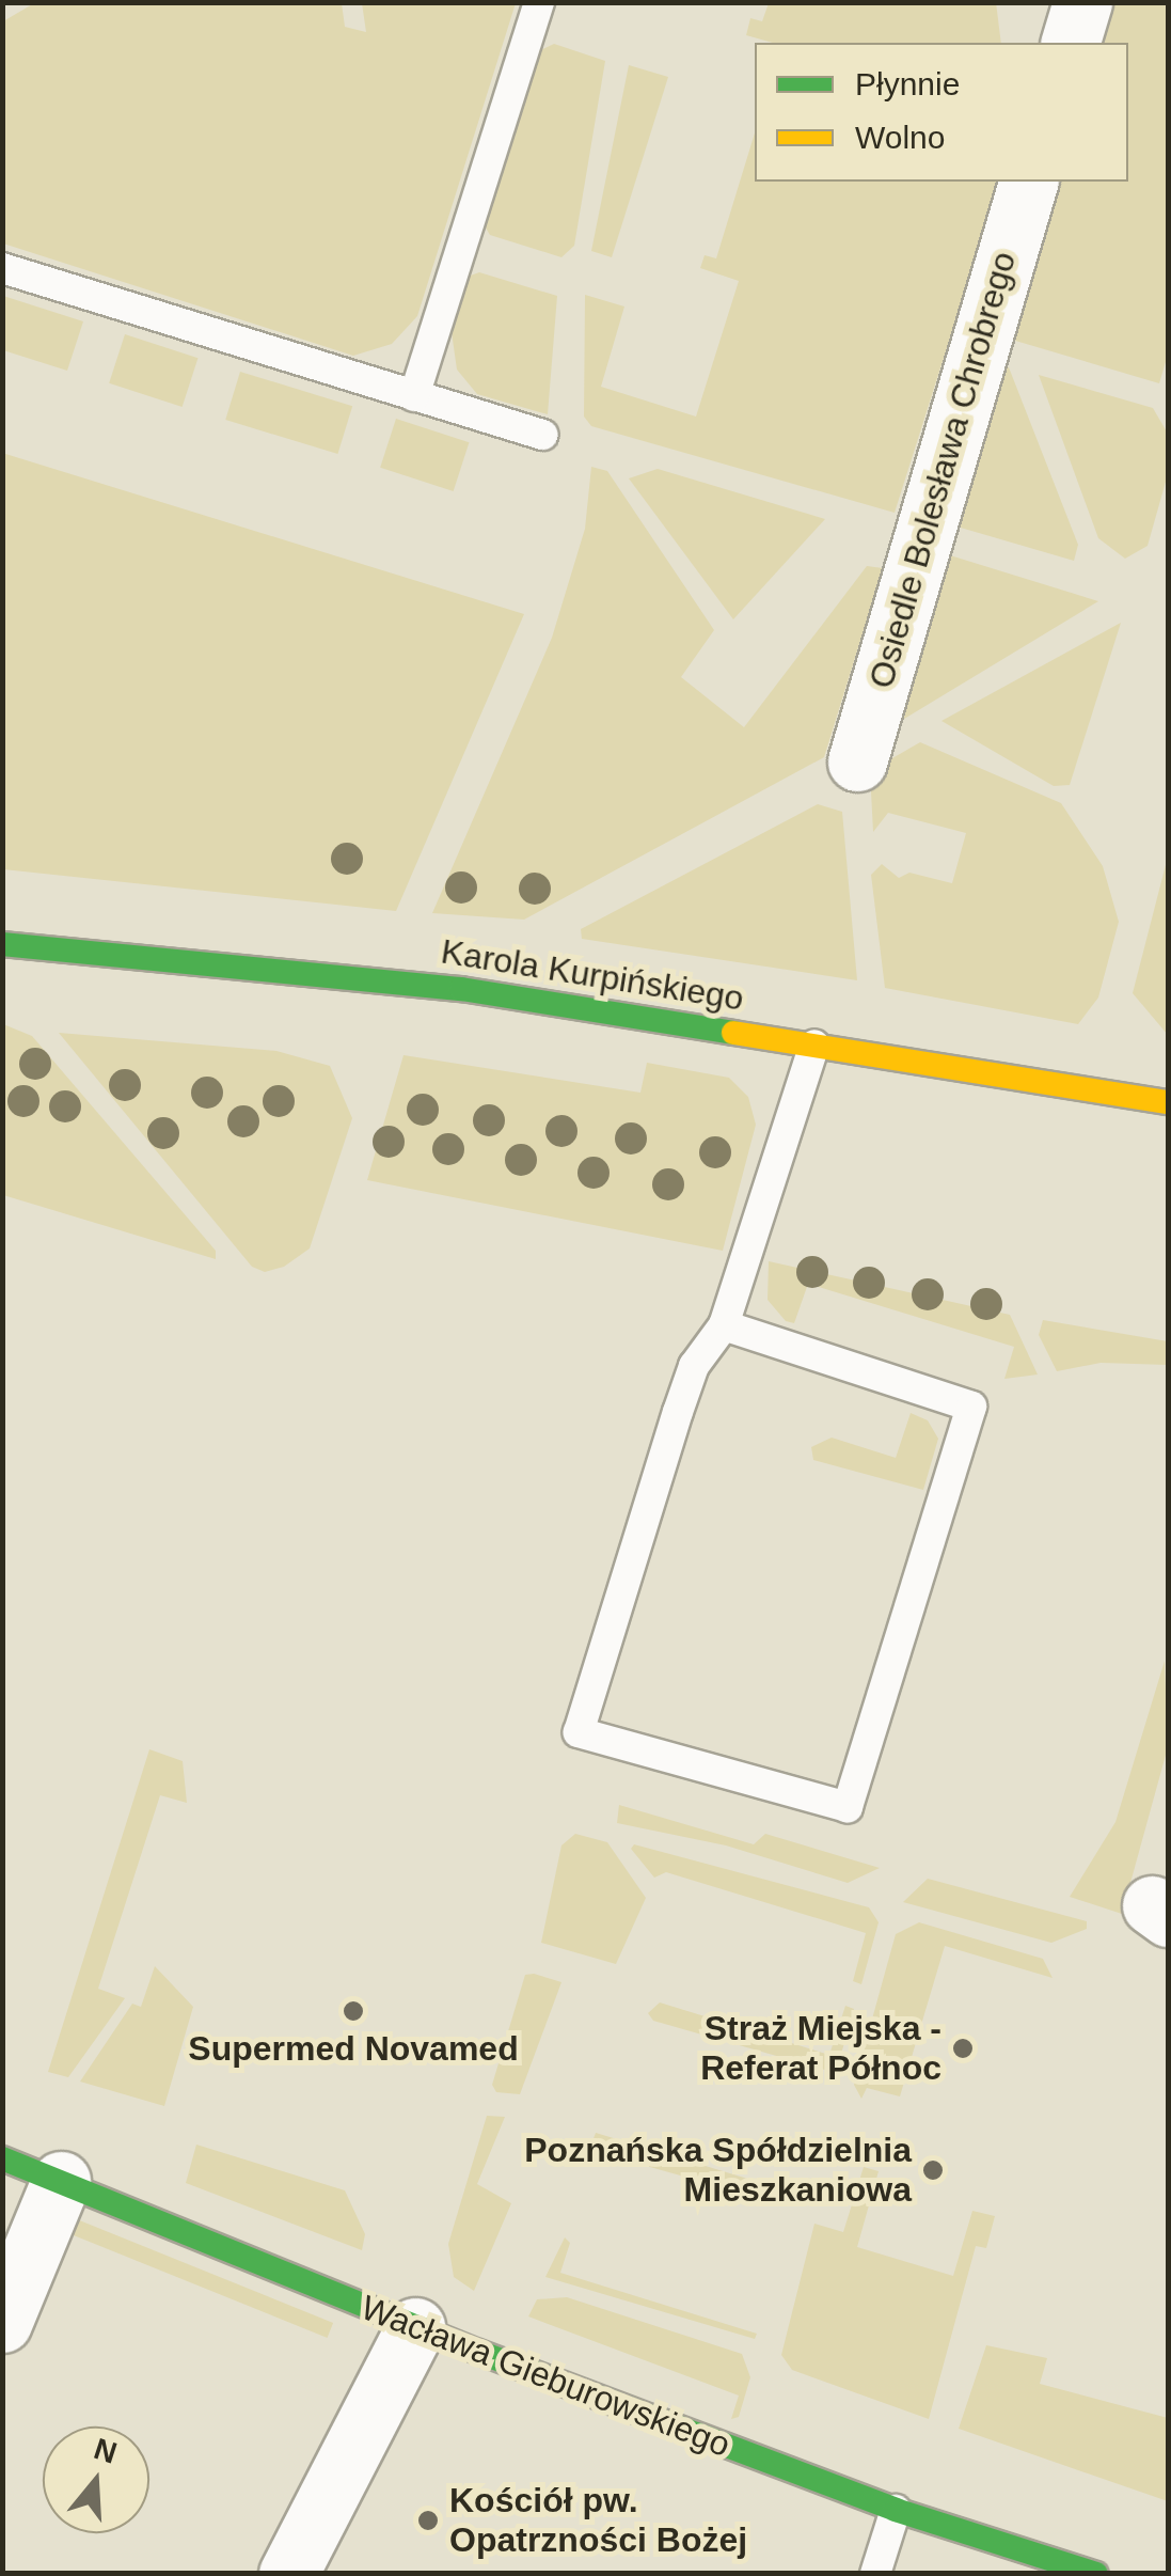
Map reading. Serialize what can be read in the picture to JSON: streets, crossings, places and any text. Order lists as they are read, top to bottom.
{
  "streets": {
    "street": ["Osiedle Bolesława Chrobrego", "Karola Kurpińskiego", "Wacława Gieburowskiego"]
  },
  "places": [
    "Supermed Novamed",
    "Straż Miejska - Referat Północ",
    "Poznańska Spółdzielnia Mieszkaniowa",
    "Kościół pw. Opatrzności Bożej"
  ],
  "legend": ["Płynnie", "Wolno"],
  "north": "top"
}
